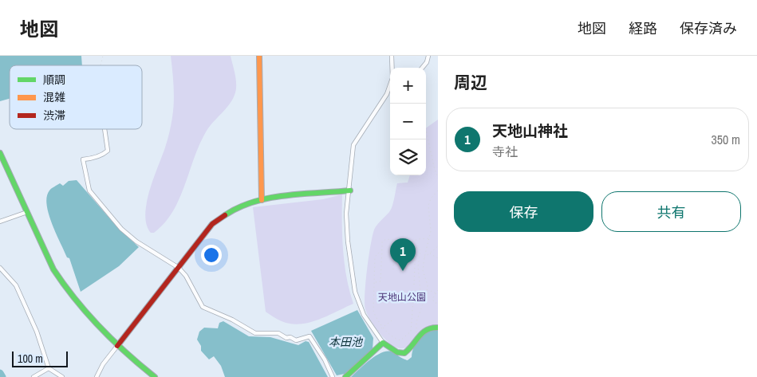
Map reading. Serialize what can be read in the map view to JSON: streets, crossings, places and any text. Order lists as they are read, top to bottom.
{
  "water": ["本田池"],
  "parks": ["天地山公園"],
  "legend": ["順調", "混雑", "渋滞"],
  "scale_bar": "100 m",
  "page": {
    "header": "地図",
    "nav": ["地図", "経路", "保存済み"],
    "heading": "周辺",
    "map_buttons": ["+", "−"],
    "list": [
      {
        "mark": "1",
        "name": "天地山神社",
        "note": "寺社",
        "value": "350 m"
      }
    ],
    "buttons": ["保存", "共有"],
    "pins": "1",
    "scale": "100 m"
  }
}
